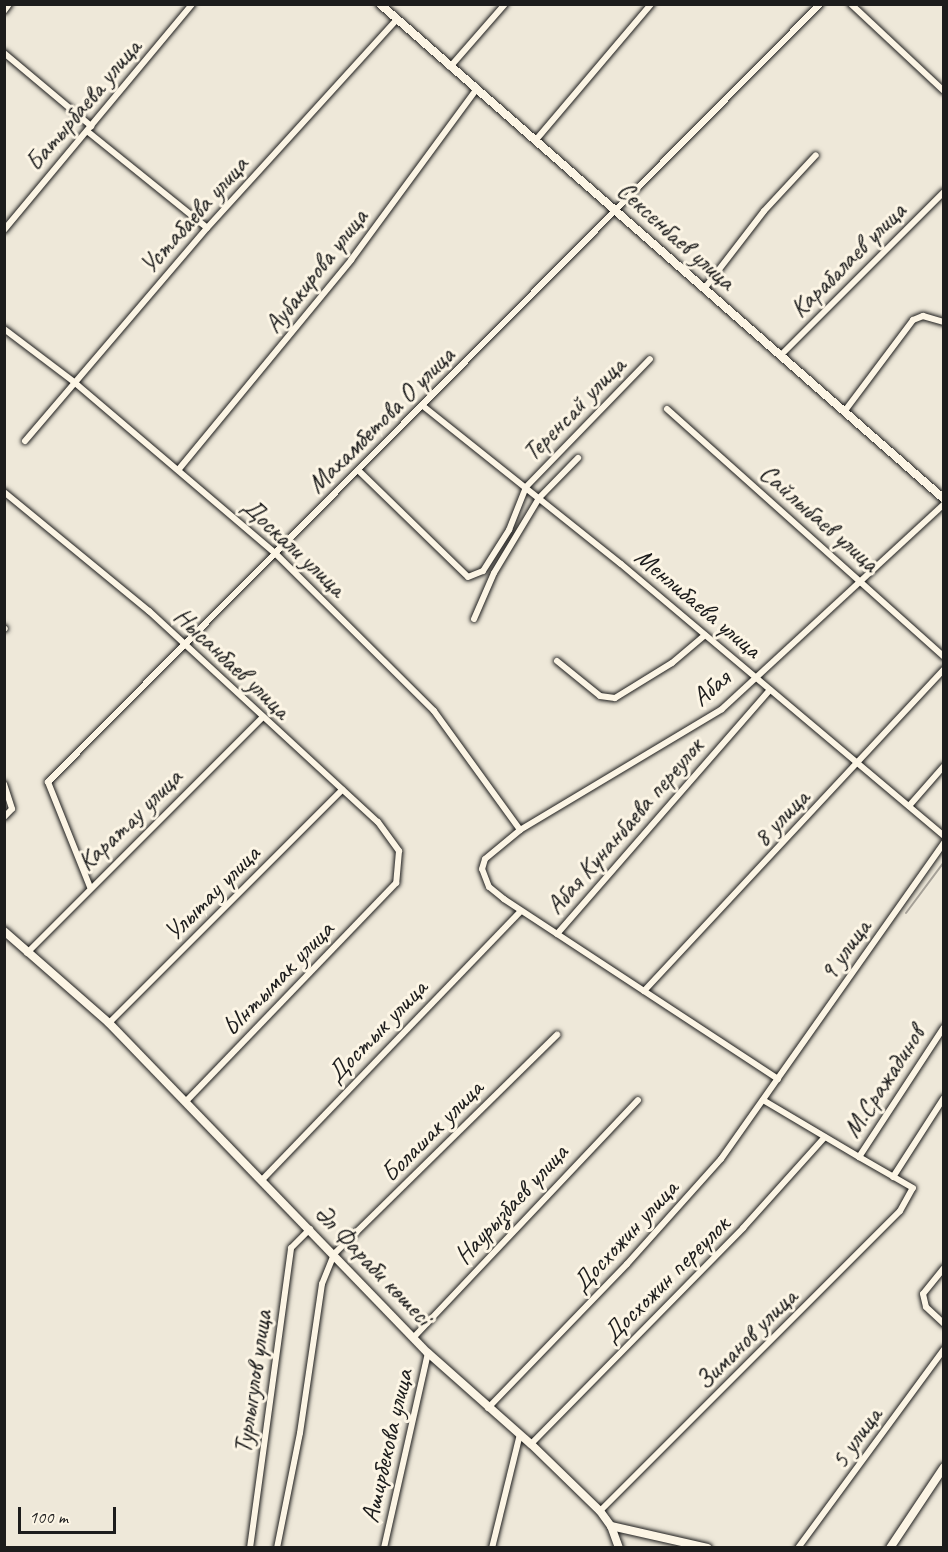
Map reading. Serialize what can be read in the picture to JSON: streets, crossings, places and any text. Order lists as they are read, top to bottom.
{
  "streets": {
    "street": [
      "Батырбаева улица",
      "Устабаева улица",
      "Сексенбаев улица",
      "Карабалаев улица",
      "Аубакирова улица",
      "Теренсай улица",
      "Махамбетова О улица",
      "Сайлыбаев улица",
      "Доскали улица",
      "Менлибаева улица",
      "Нысанбаев улица",
      "Абая",
      "8 улица",
      "Каратау улица",
      "Абая Кунанбаева переулок",
      "Улытау улица",
      "9 улица",
      "Ынтымак улица",
      "Достык улица",
      "М.Сражадинов",
      "Болашак улица",
      "Наурызбаев улица",
      "Досхожин улица",
      "Әл Фараби көшесі",
      "Досхожин переулок",
      "Зиманов улица",
      "Турлыгулов улица",
      "5 улица",
      "Аширбекова улица"
    ]
  },
  "crossings": [
    ["Устабаева улица", "Сексенбаев улица"],
    ["Устабаева улица", "Доскали улица"],
    ["Сексенбаев улица", "Карабалаев улица"],
    ["Сексенбаев улица", "Аубакирова улица"],
    ["Сексенбаев улица", "Махамбетова О улица"],
    ["Аубакирова улица", "Доскали улица"],
    ["Теренсай улица", "Менлибаева улица"],
    ["Махамбетова О улица", "Доскали улица"],
    ["Махамбетова О улица", "Менлибаева улица"],
    ["Махамбетова О улица", "Нысанбаев улица"],
    ["Махамбетова О улица", "Каратау улица"],
    ["Сайлыбаев улица", "Абая"],
    ["Доскали улица", "Абая"],
    ["Менлибаева улица", "Абая"],
    ["Менлибаева улица", "8 улица"],
    ["Менлибаева улица", "Абая Кунанбаева переулок"],
    ["Нысанбаев улица", "Каратау улица"],
    ["Нысанбаев улица", "Улытау улица"],
    ["Нысанбаев улица", "Ынтымак улица"],
    ["Абая", "Достык улица"],
    ["Каратау улица", "Әл Фараби көшесі"],
    ["Улытау улица", "Әл Фараби көшесі"],
    ["9 улица", "Досхожин улица"],
    ["Ынтымак улица", "Әл Фараби көшесі"],
    ["Достык улица", "Әл Фараби көшесі"],
    ["М.Сражадинов", "Досхожин улица"],
    ["М.Сражадинов", "Досхожин переулок"],
    ["Болашак улица", "Әл Фараби көшесі"],
    ["Болашак улица", "Турлыгулов улица"],
    ["Наурызбаев улица", "Әл Фараби көшесі"],
    ["Досхожин улица", "Әл Фараби көшесі"],
    ["Әл Фараби көшесі", "Досхожин переулок"],
    ["Әл Фараби көшесі", "Зиманов улица"],
    ["Әл Фараби көшесі", "Турлыгулов улица"],
    ["Әл Фараби көшесі", "Аширбекова улица"]
  ],
  "scale_bar": "100 m"
}
